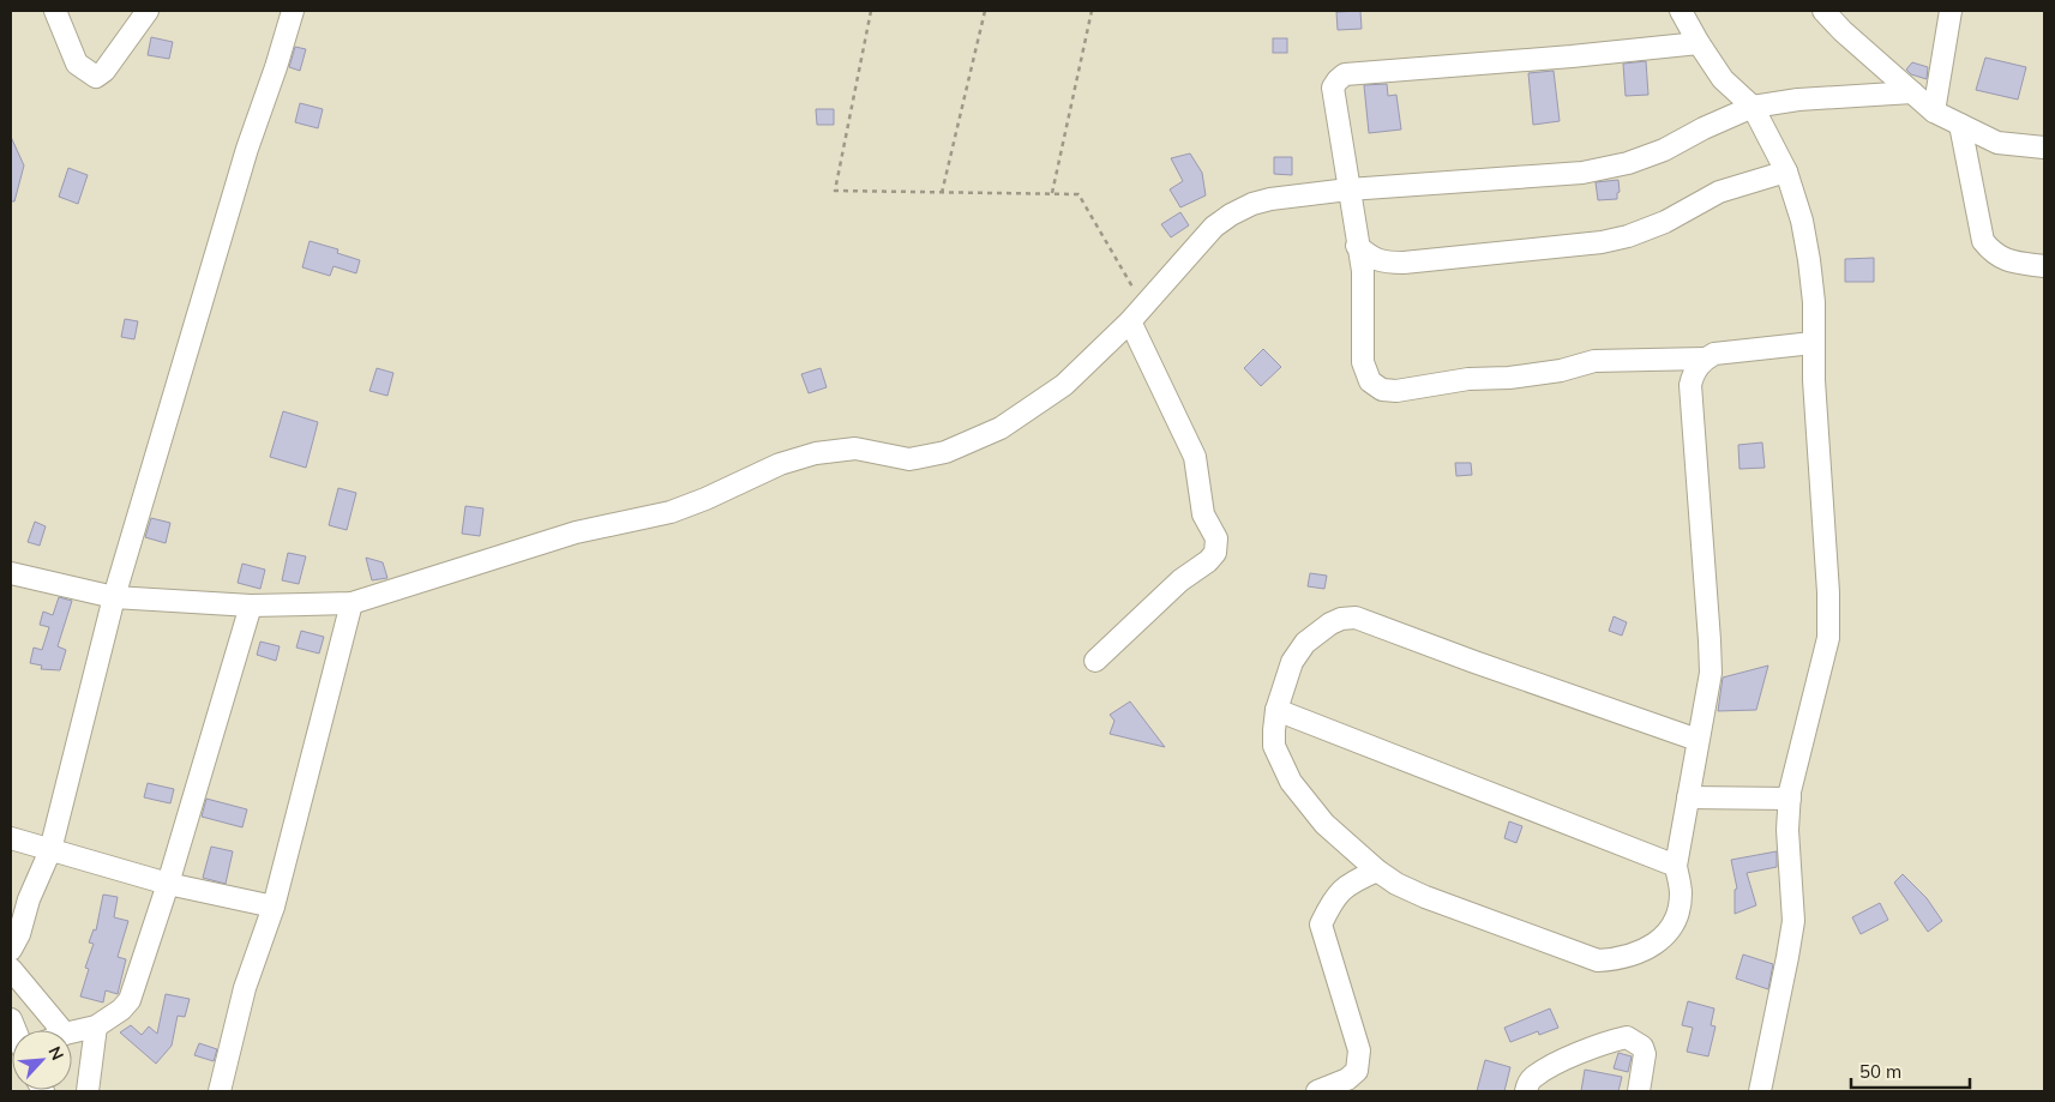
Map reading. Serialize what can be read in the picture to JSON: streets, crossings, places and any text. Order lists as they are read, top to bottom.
{
  "scale_bar": "50 m",
  "north": "top right"
}
